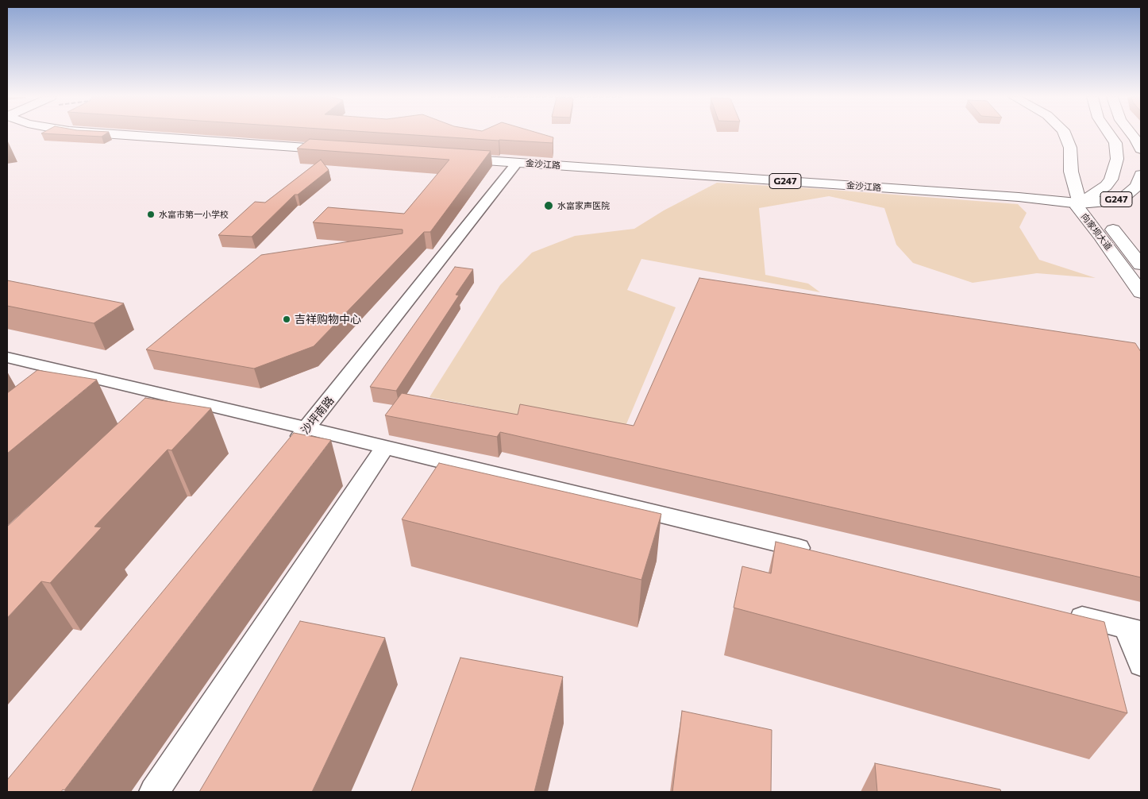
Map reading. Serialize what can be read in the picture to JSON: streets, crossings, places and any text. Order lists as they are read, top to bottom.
{
  "streets": {
    "main road": ["金沙江路", "G247", "向家坝大道"],
    "street": ["沙坪南路"]
  },
  "crossings": [
    ["金沙江路", "G247"],
    ["金沙江路", "向家坝大道"],
    ["金沙江路", "沙坪南路"],
    ["G247", "向家坝大道"]
  ],
  "places": ["水富家声医院", "水富市第一小学校", "吉祥购物中心"]
}
